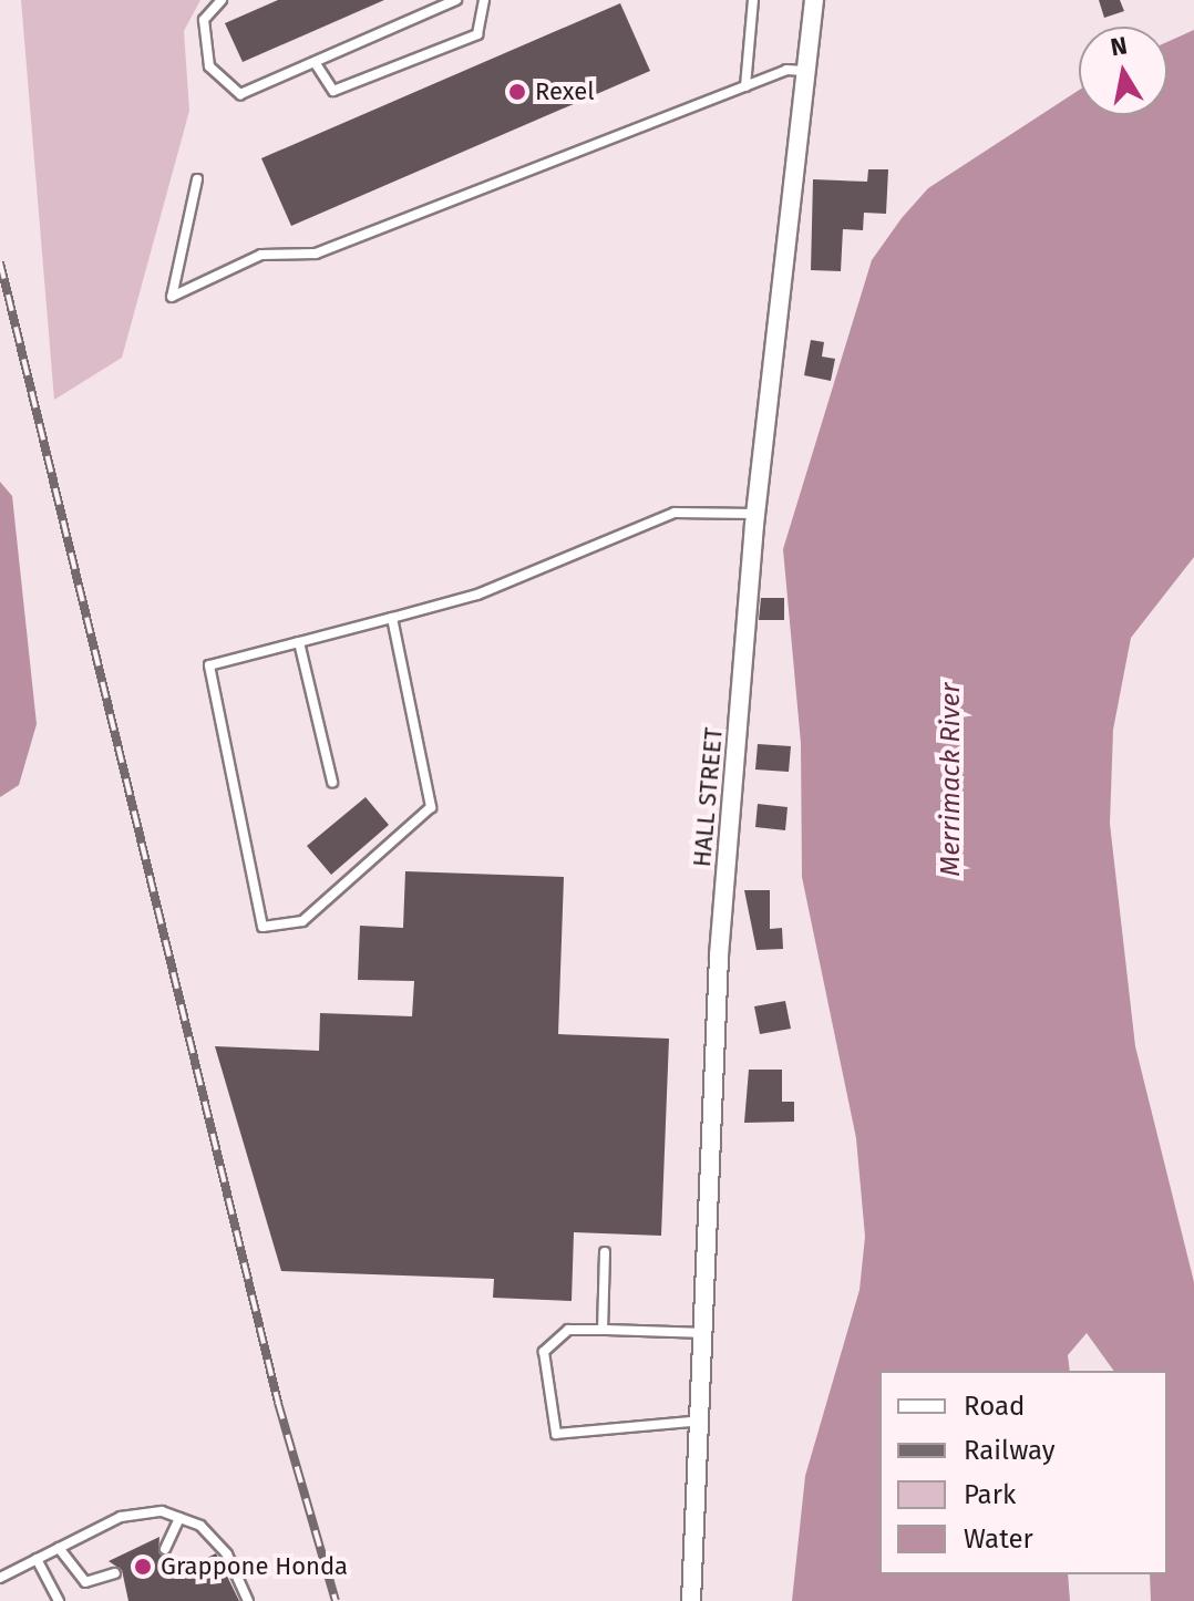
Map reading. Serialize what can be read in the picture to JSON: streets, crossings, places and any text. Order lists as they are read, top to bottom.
{
  "streets": {
    "street": ["HALL STREET"]
  },
  "water": ["Merrimack River"],
  "places": ["Rexel", "Grappone Honda"],
  "legend": [
    "Road",
    "Railway",
    "Park",
    "Water"
  ],
  "north": "top"
}
